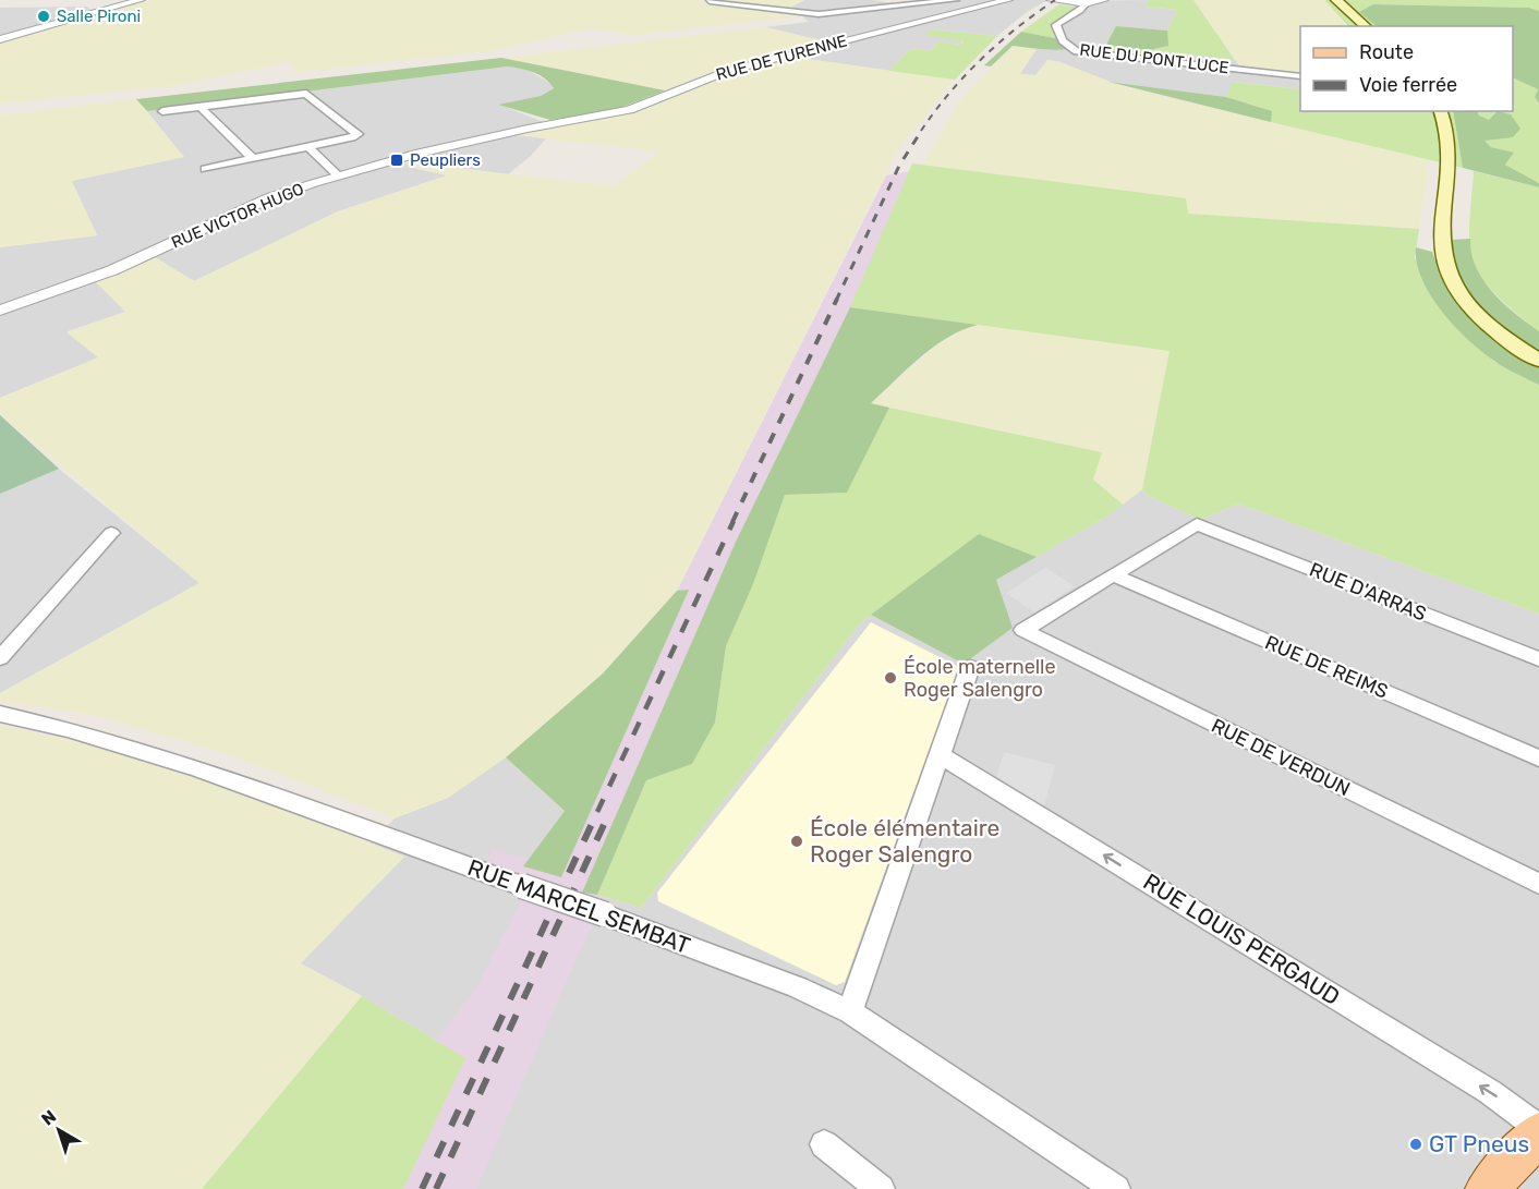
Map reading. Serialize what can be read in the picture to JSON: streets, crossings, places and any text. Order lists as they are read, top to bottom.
{
  "streets": {
    "street": [
      "RUE DE TURENNE",
      "RUE DU PONT LUCE",
      "RUE VICTOR HUGO",
      "RUE D'ARRAS",
      "RUE DE REIMS",
      "RUE DE VERDUN",
      "RUE MARCEL SEMBAT",
      "RUE LOUIS PERGAUD"
    ]
  },
  "crossings": [
    ["RUE DE TURENNE", "RUE VICTOR HUGO"],
    ["RUE D'ARRAS", "RUE DE REIMS"],
    ["RUE D'ARRAS", "RUE DE VERDUN"],
    ["RUE DE REIMS", "RUE DE VERDUN"]
  ],
  "one_way": ["RUE LOUIS PERGAUD"],
  "places": {
    "other": [
      "Salle Pironi",
      "École maternelle Roger Salengro",
      "École élémentaire Roger Salengro",
      "GT Pneus"
    ],
    "transit": ["Peupliers"]
  },
  "legend": ["Route", "Voie ferrée"],
  "north": "top left"
}
